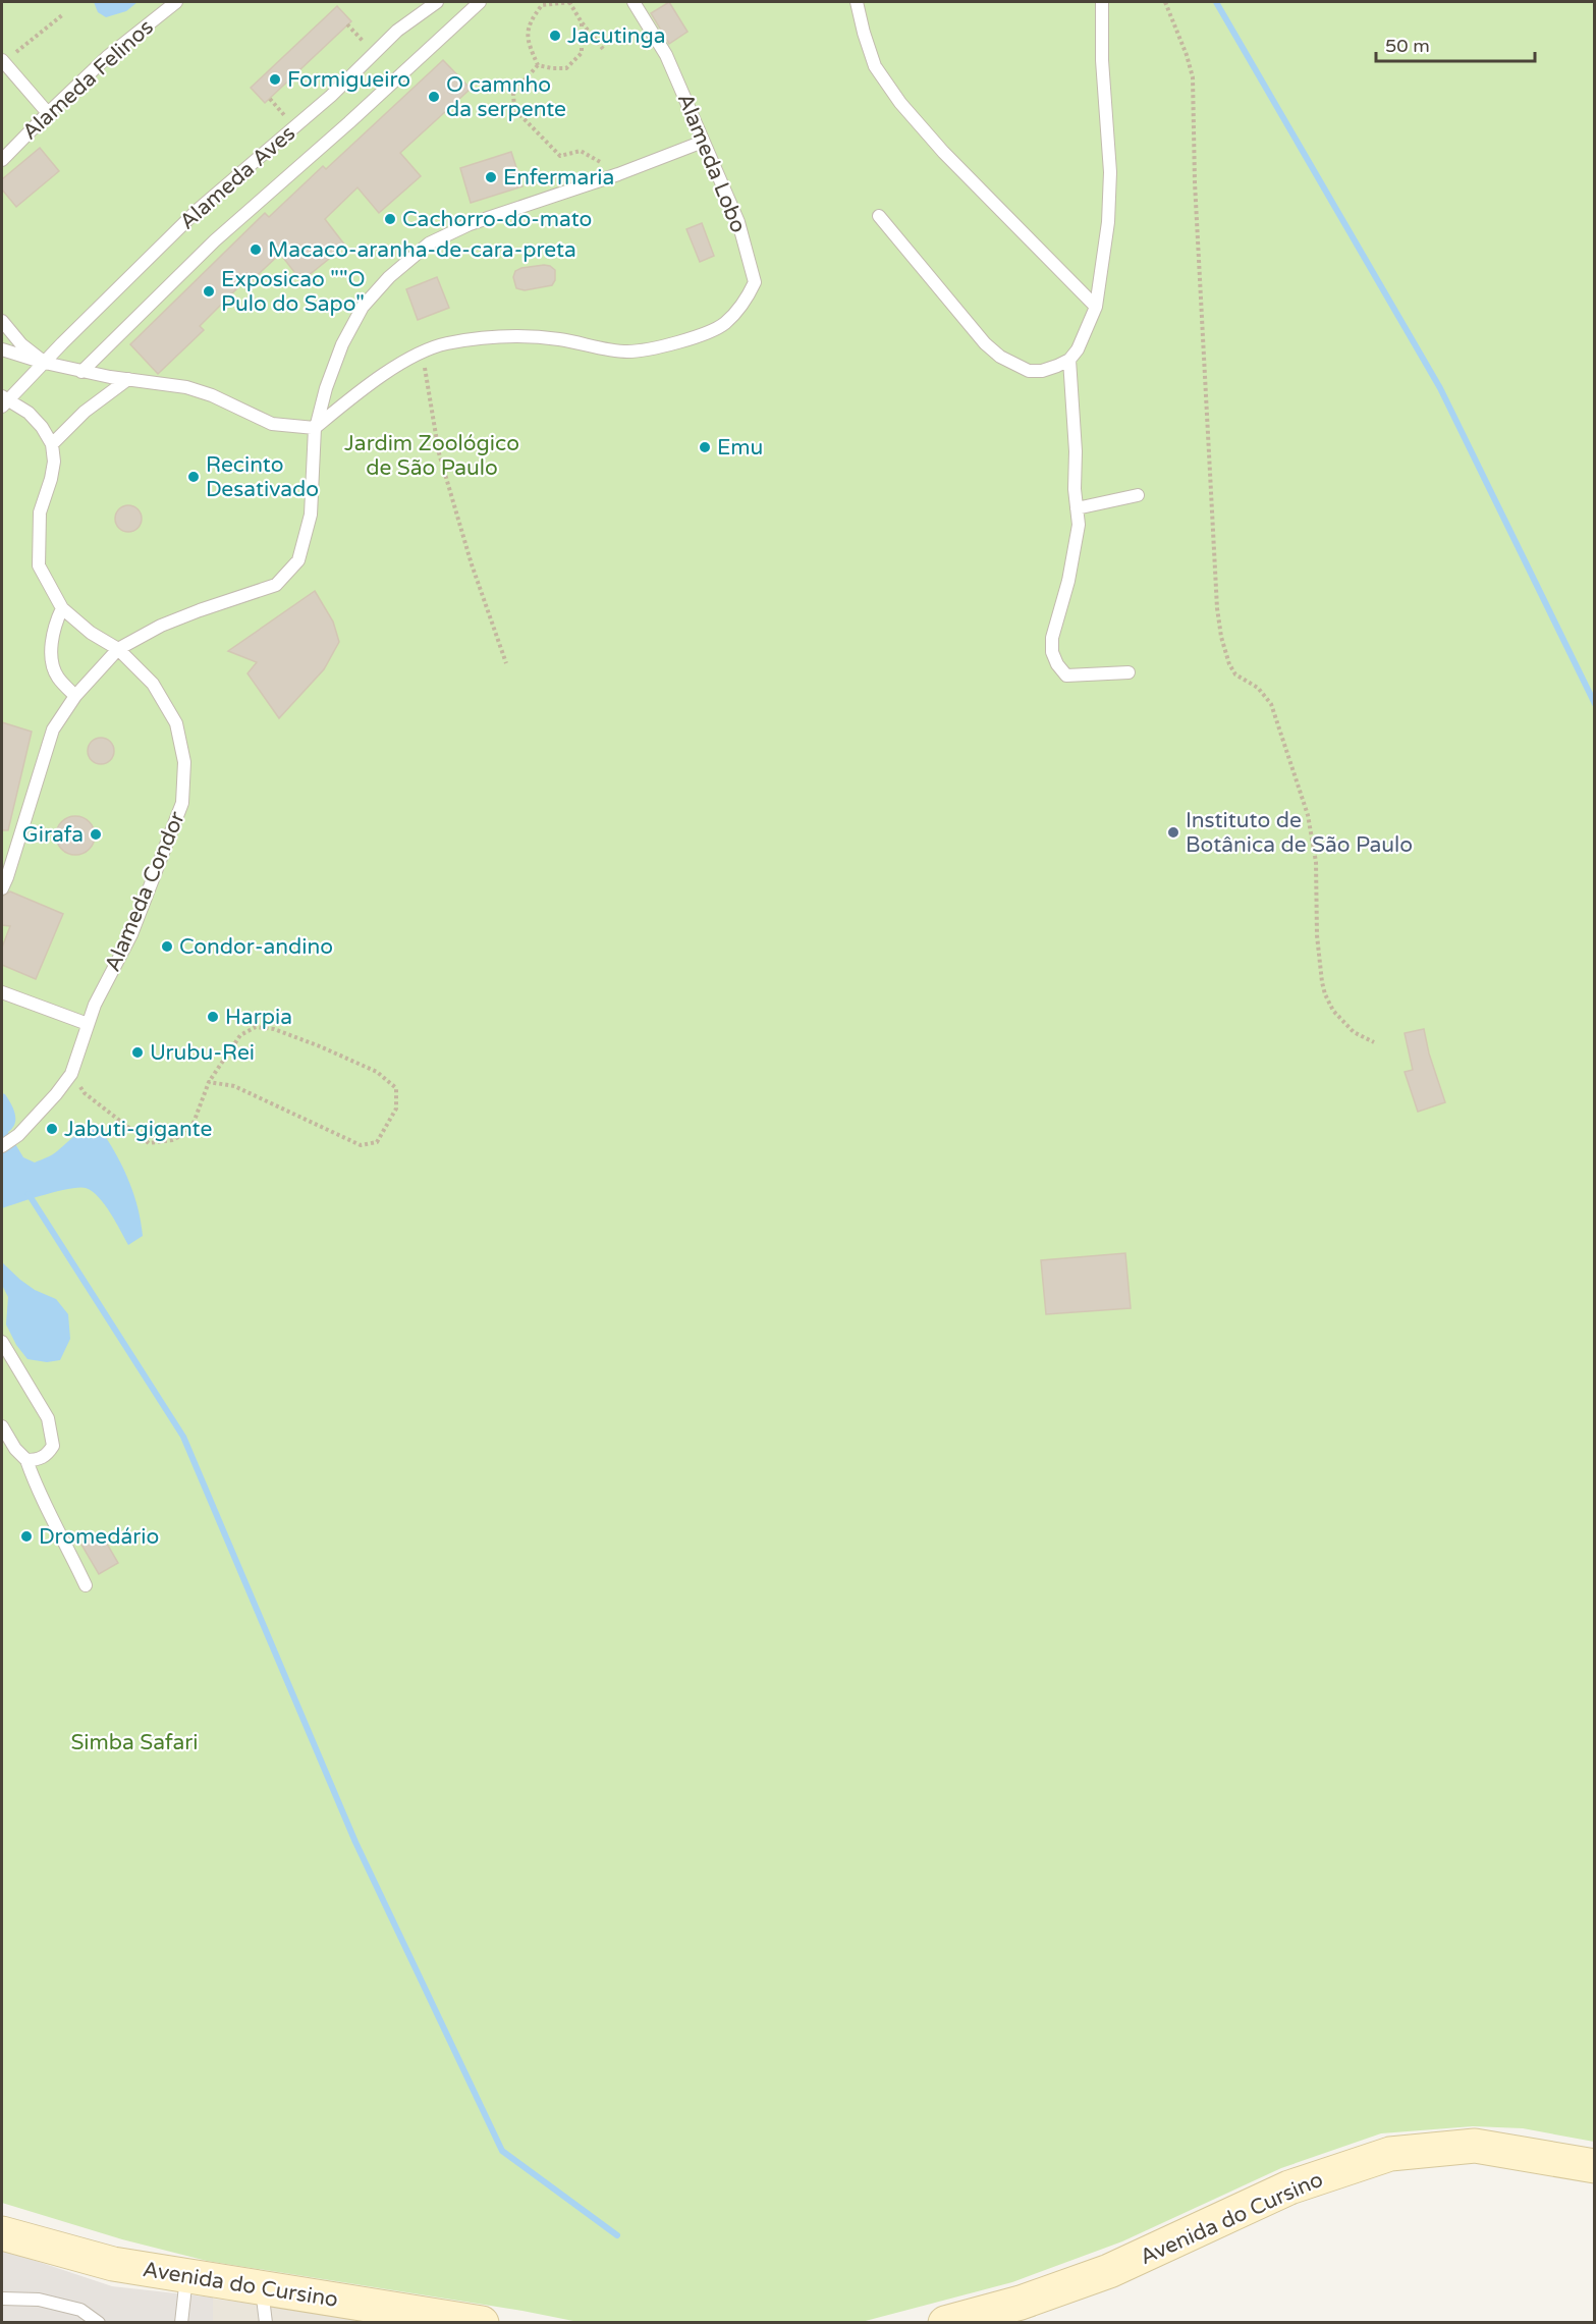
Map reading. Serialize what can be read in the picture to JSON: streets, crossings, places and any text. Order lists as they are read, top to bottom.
{
  "streets": {
    "main road": ["Avenida do Cursino"],
    "lane": [
      "Alameda Felinos",
      "Alameda Lobo",
      "Alameda Aves",
      "Alameda Condor"
    ]
  },
  "parks": ["Jardim Zoológico de São Paulo", "Simba Safari"],
  "places": [
    "Jacutinga",
    "Formigueiro",
    "O camnho da serpente",
    "Enfermaria",
    "Cachorro-do-mato",
    "Macaco-aranha-de-cara-preta",
    "Exposicao \"\"O Pulo do Sapo\"",
    "Emu",
    "Recinto Desativado",
    "Instituto de Botânica de São Paulo",
    "Girafa",
    "Condor-andino",
    "Harpia",
    "Urubu-Rei",
    "Jabuti-gigante",
    "Dromedário"
  ],
  "scale_bar": "50 m"
}
